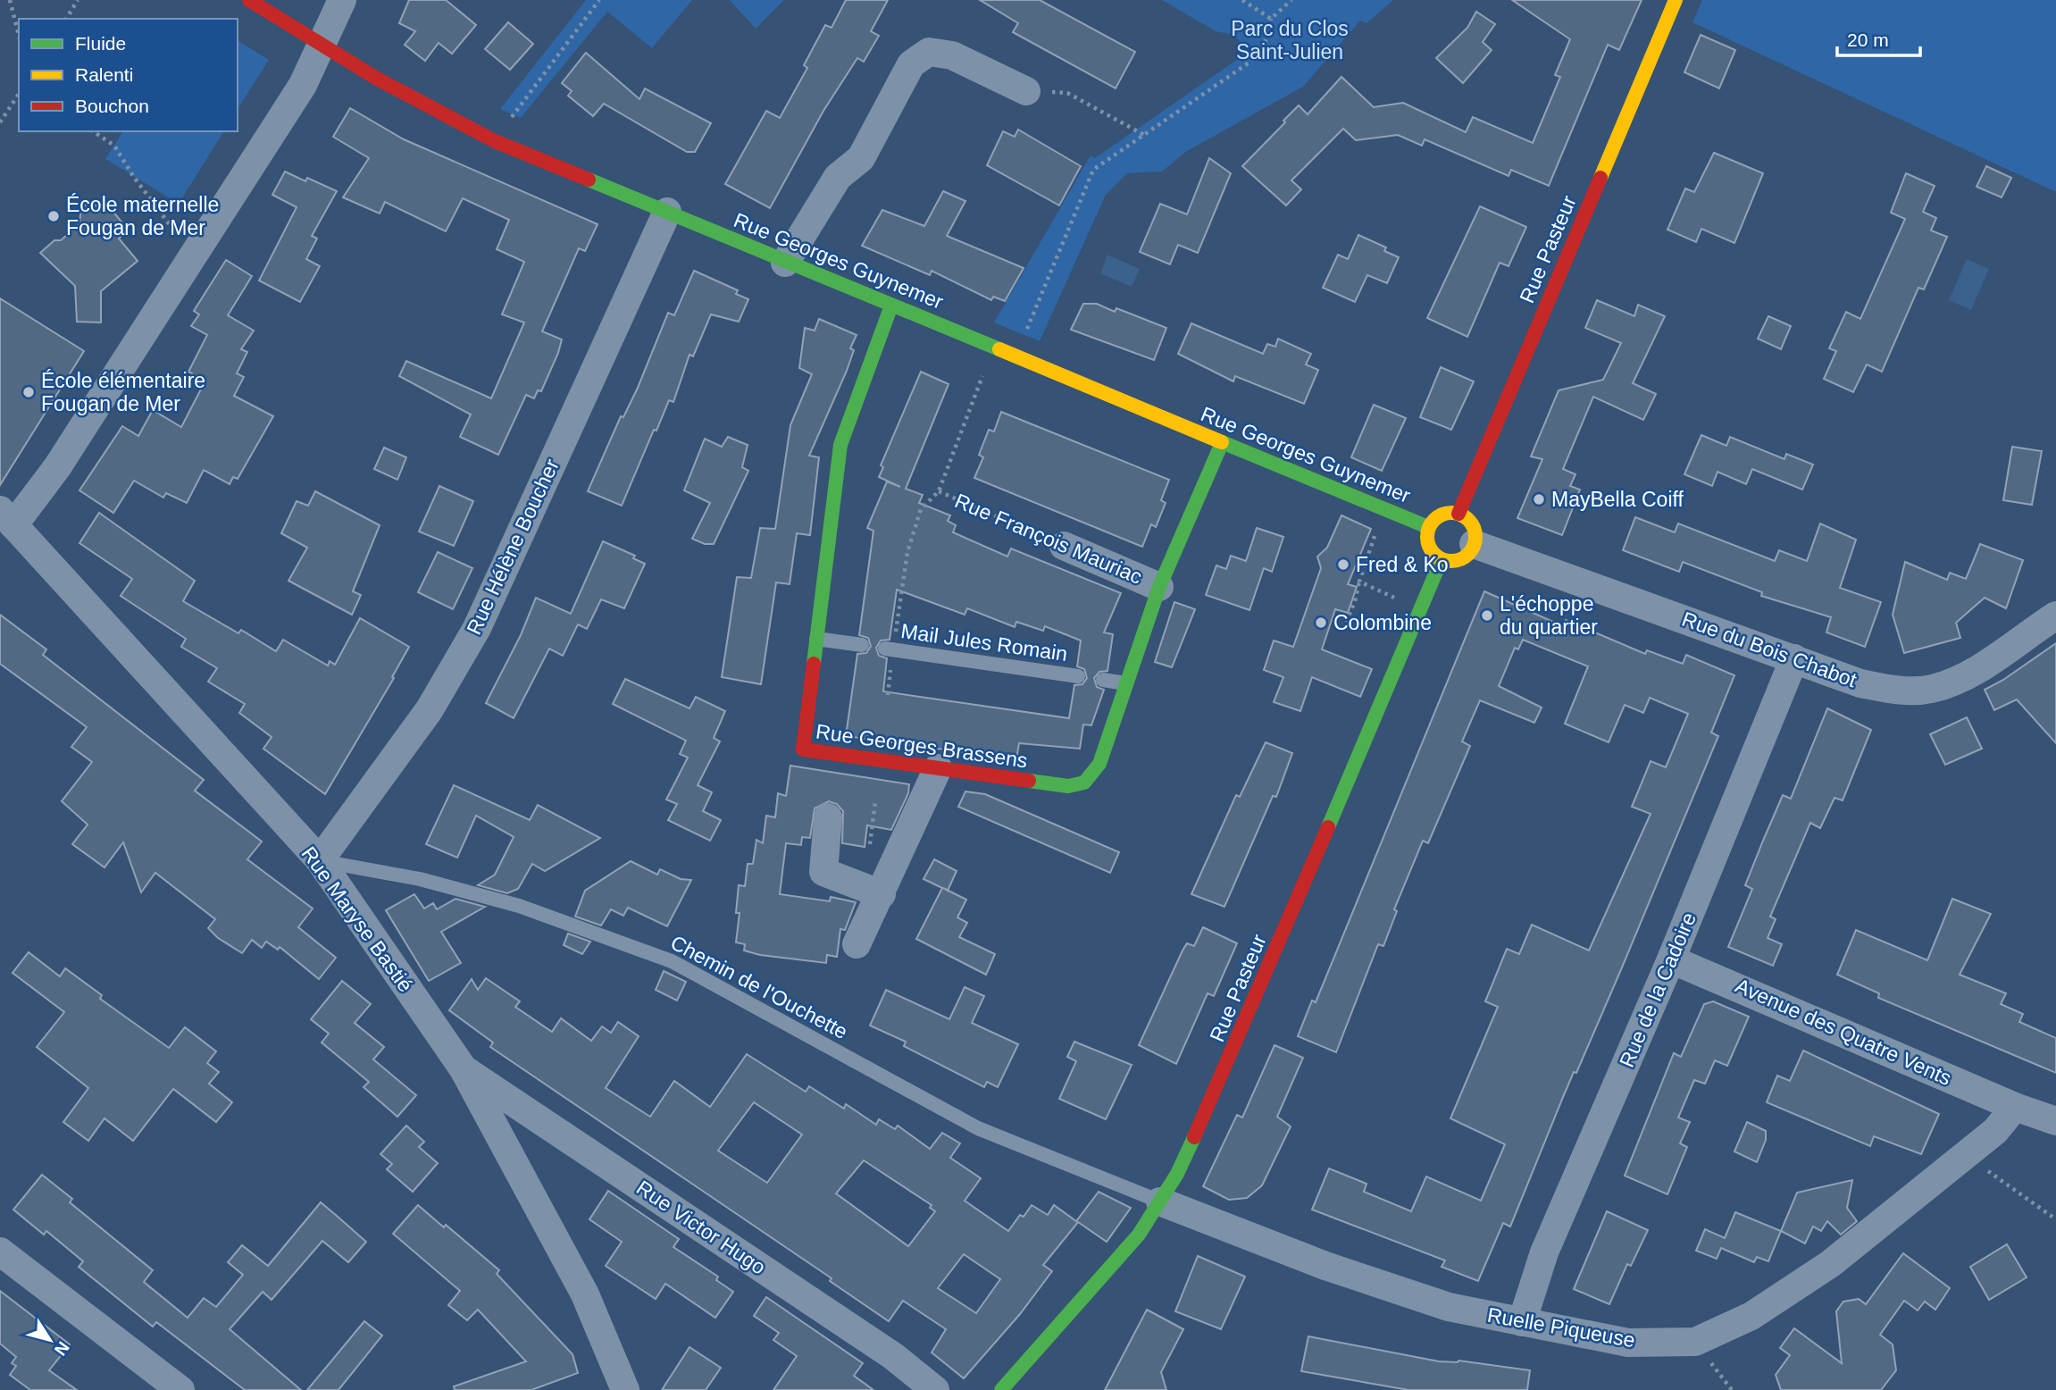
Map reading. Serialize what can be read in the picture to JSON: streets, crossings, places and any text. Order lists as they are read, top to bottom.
{
  "streets": {
    "street": [
      "Rue Pasteur",
      "Rue Georges Guynemer",
      "Rue François Mauriac",
      "Rue Hélène Boucher",
      "Rue du Bois Chabot",
      "Rue Georges Brassens",
      "Rue Maryse Bastié",
      "Rue de la Cadoire",
      "Avenue des Quatre Vents",
      "Rue Victor Hugo",
      "Ruelle Piqueuse"
    ],
    "lane": ["Mail Jules Romain", "Chemin de l'Ouchette"]
  },
  "crossings": [
    ["Rue Pasteur", "Rue Georges Guynemer"],
    ["Rue Pasteur", "Rue du Bois Chabot"],
    ["Rue Pasteur", "Chemin de l'Ouchette"],
    ["Rue Pasteur", "Ruelle Piqueuse"],
    ["Rue Georges Guynemer", "Rue Hélène Boucher"],
    ["Rue Georges Guynemer", "Rue du Bois Chabot"],
    ["Rue Georges Guynemer", "Rue Georges Brassens"],
    ["Rue François Mauriac", "Rue Georges Brassens"],
    ["Rue Hélène Boucher", "Rue Maryse Bastié"],
    ["Rue Hélène Boucher", "Chemin de l'Ouchette"],
    ["Rue du Bois Chabot", "Rue de la Cadoire"],
    ["Rue Maryse Bastié", "Chemin de l'Ouchette"],
    ["Rue Maryse Bastié", "Rue Victor Hugo"],
    ["Chemin de l'Ouchette", "Ruelle Piqueuse"],
    ["Rue de la Cadoire", "Avenue des Quatre Vents"],
    ["Rue de la Cadoire", "Ruelle Piqueuse"],
    ["Avenue des Quatre Vents", "Ruelle Piqueuse"]
  ],
  "parks": ["Parc du Clos Saint-Julien"],
  "places": [
    "École maternelle Fougan de Mer",
    "École élémentaire Fougan de Mer",
    "MayBella Coiff",
    "Fred & Ko",
    "L'échoppe du quartier",
    "Colombine"
  ],
  "legend": ["Fluide", "Ralenti", "Bouchon"],
  "scale_bar": "20 m",
  "north": "bottom right"
}
